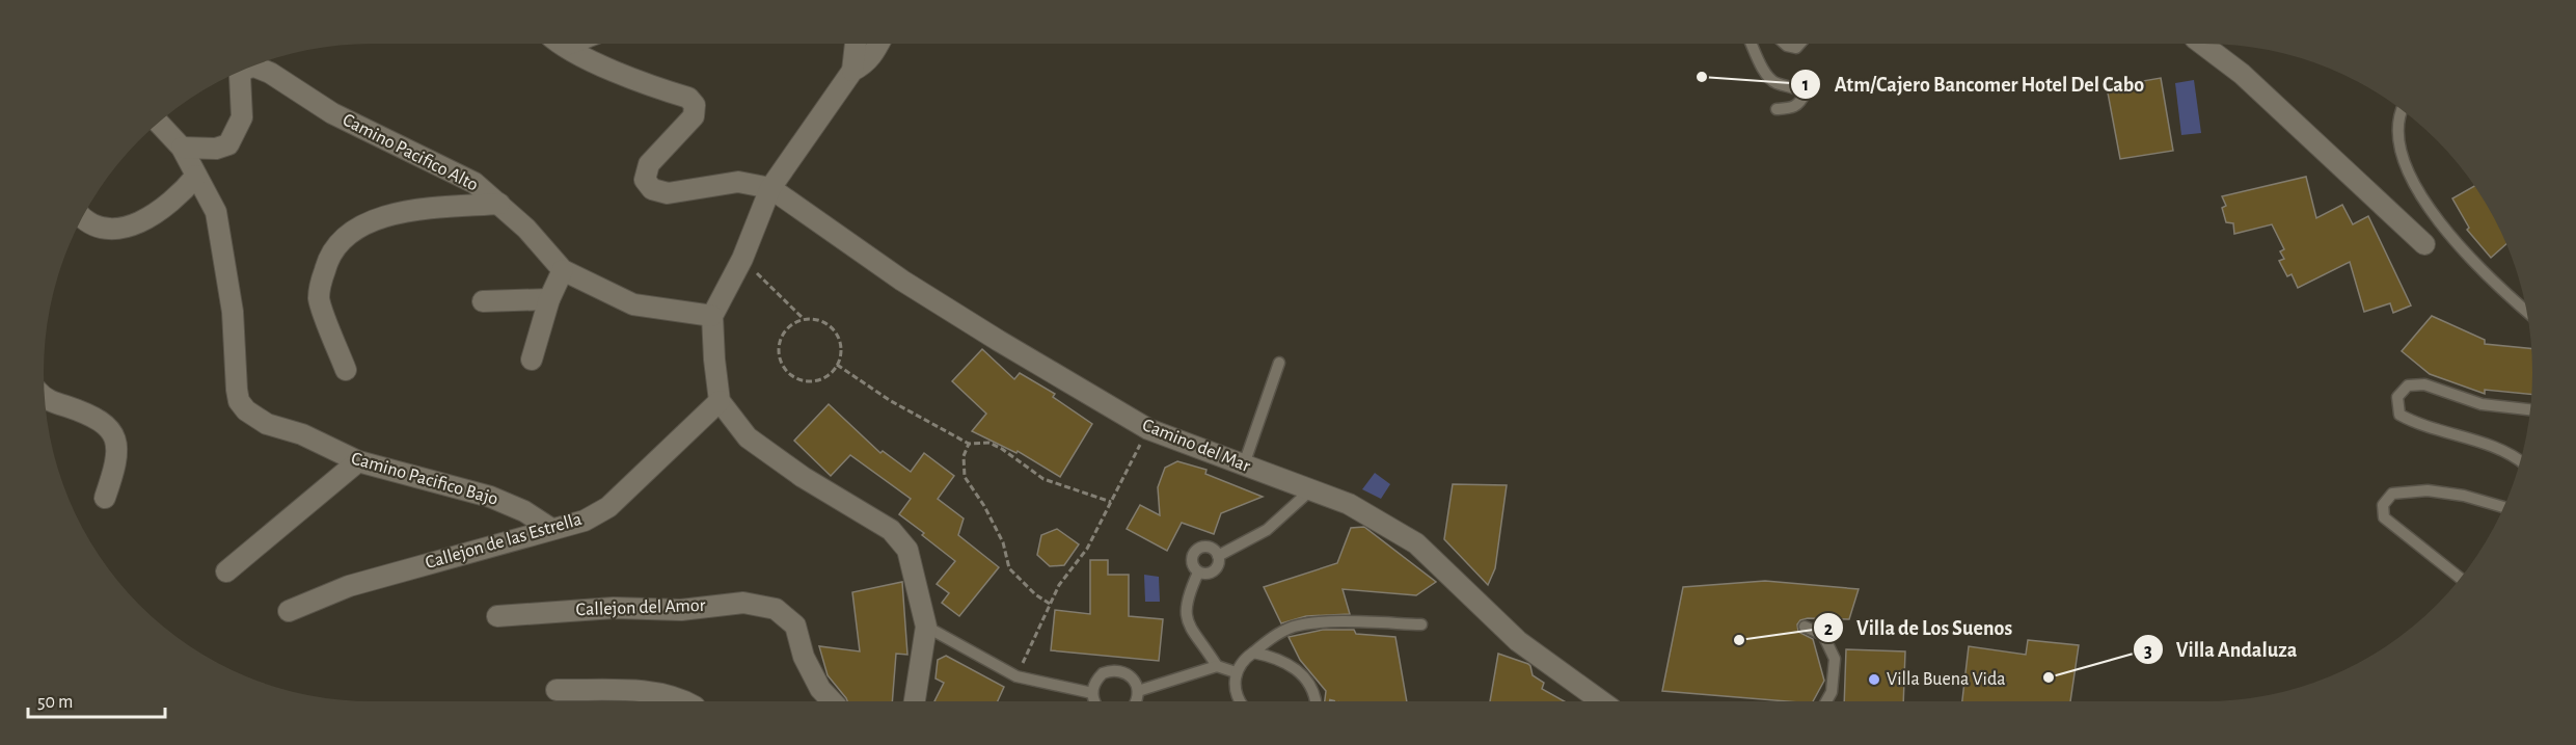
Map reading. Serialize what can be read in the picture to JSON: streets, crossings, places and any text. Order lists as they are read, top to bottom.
{
  "streets": {
    "street": [
      "Camino Pacifico Alto",
      "Camino del Mar",
      "Camino Pacifico Bajo",
      "Callejon de las Estrella",
      "Callejon del Amor"
    ]
  },
  "crossings": [
    ["Camino Pacifico Alto", "Camino Pacifico Bajo"],
    ["Camino Pacifico Bajo", "Callejon de las Estrella"]
  ],
  "places": [
    "Atm/Cajero Bancomer Hotel Del Cabo",
    "Villa de Los Suenos",
    "Villa Andaluza",
    "Villa Buena Vida"
  ],
  "scale_bar": "50 m"
}
